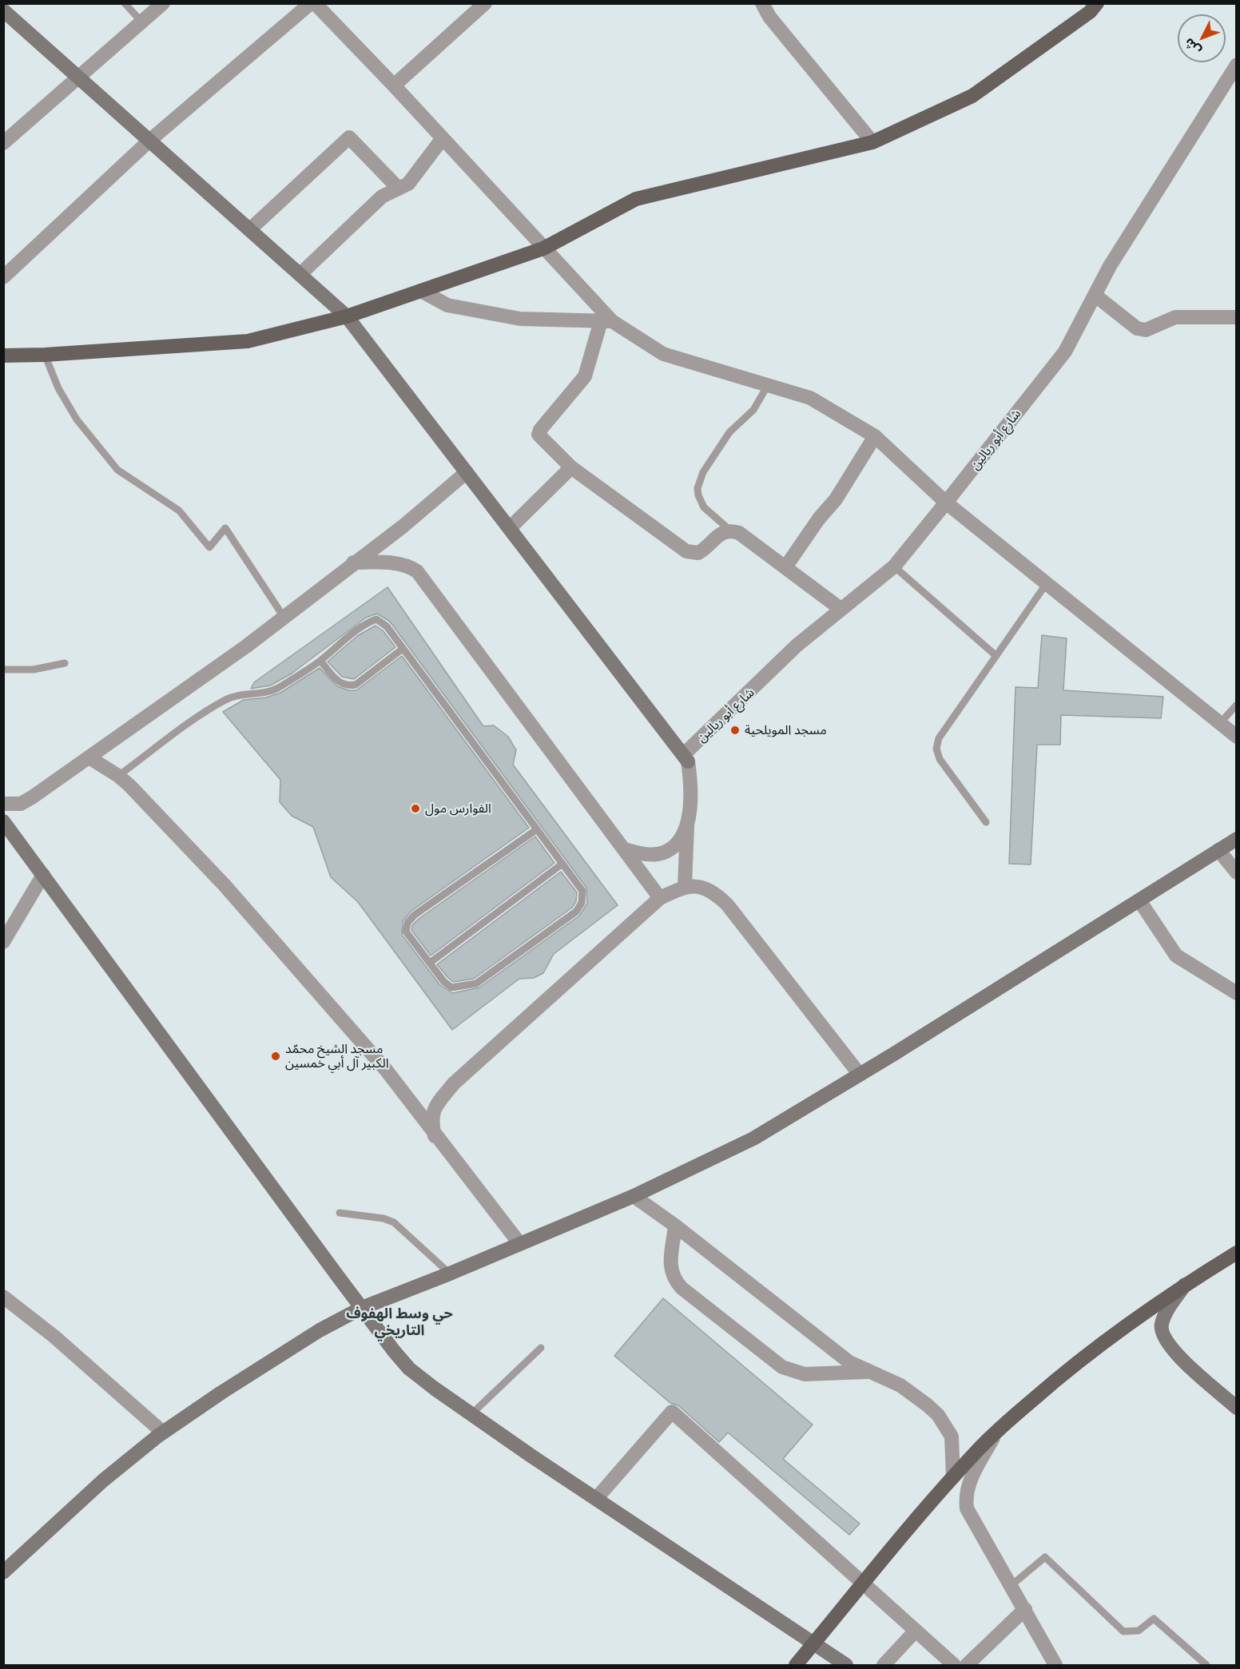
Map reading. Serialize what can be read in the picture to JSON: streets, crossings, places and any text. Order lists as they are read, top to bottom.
{
  "streets": {
    "street": ["شارع أبو ريالين"]
  },
  "districts": ["حي وسط الهفوف التاريخي"],
  "places": ["مسجد المويلحية", "الفوارس مول", "مسجد الشيخ محمّد الكبير آل أبي خمسين"],
  "north": "bottom left"
}
